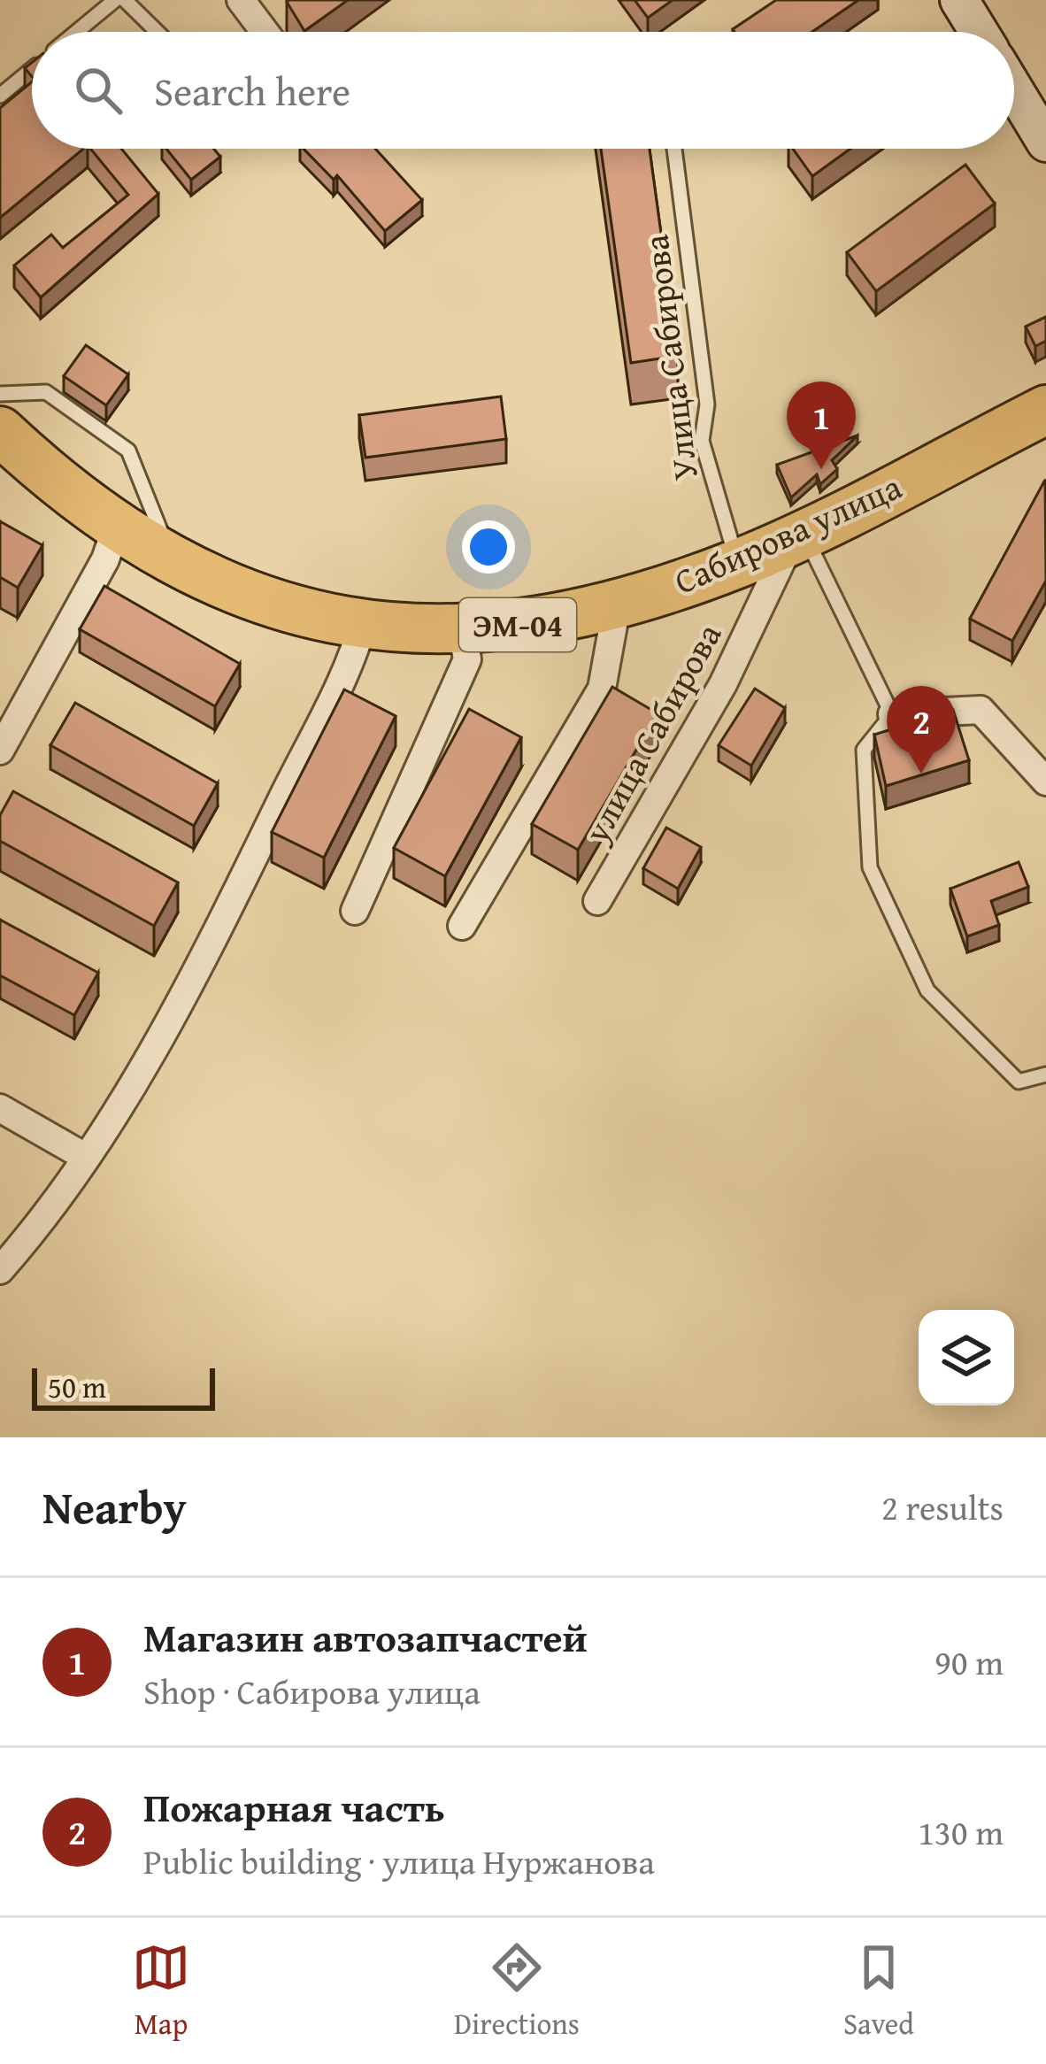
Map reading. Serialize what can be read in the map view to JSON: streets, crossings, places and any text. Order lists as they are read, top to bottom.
{
  "streets": {
    "highway": ["Сабирова улица", "ЭМ-04"],
    "street": ["улица Сабирова"],
    "lane": ["Улица Сабирова"]
  },
  "crossings": [
    ["Улица Сабирова", "Сабирова улица"],
    ["Сабирова улица", "улица Сабирова"]
  ],
  "scale_bar": "50 m",
  "page": {
    "search": "Search here",
    "pins": ["1", "2"],
    "scale": "50 m",
    "heading": ["Nearby", "2 results"],
    "list": [
      {
        "mark": "1",
        "name": "Магазин автозапчастей",
        "note": "Shop · Сабирова улица",
        "value": "90 m"
      },
      {
        "mark": "2",
        "name": "Пожарная часть",
        "note": "Public building · улица Нуржанова",
        "value": "130 m"
      }
    ],
    "nav": ["Map", "Directions", "Saved"]
  }
}
